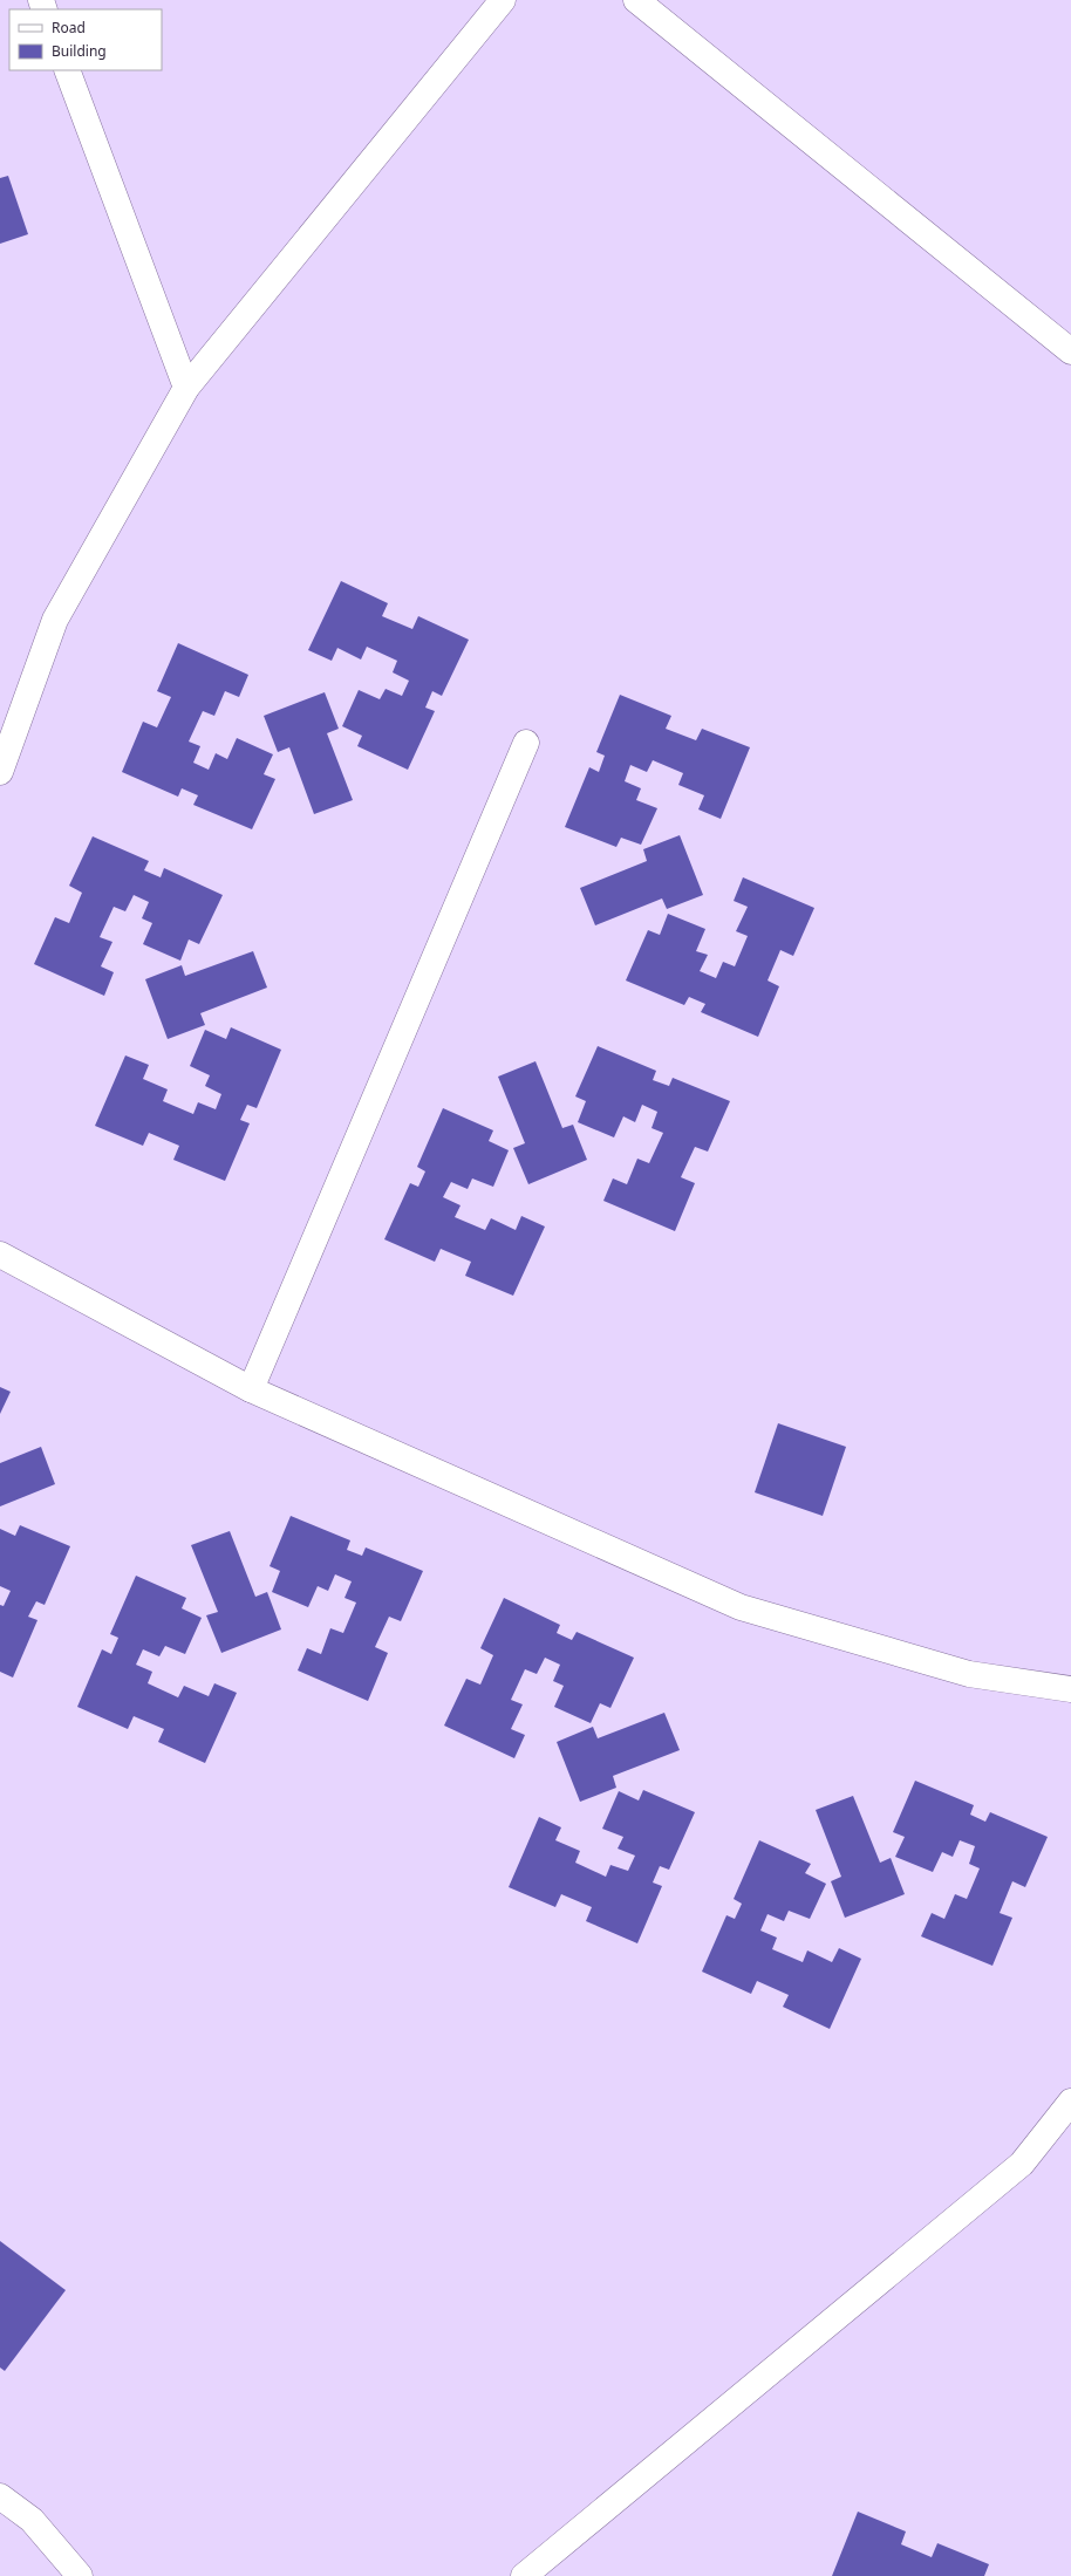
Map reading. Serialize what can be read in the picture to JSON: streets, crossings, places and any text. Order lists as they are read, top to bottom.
{
  "legend": ["Road", "Building"]
}
